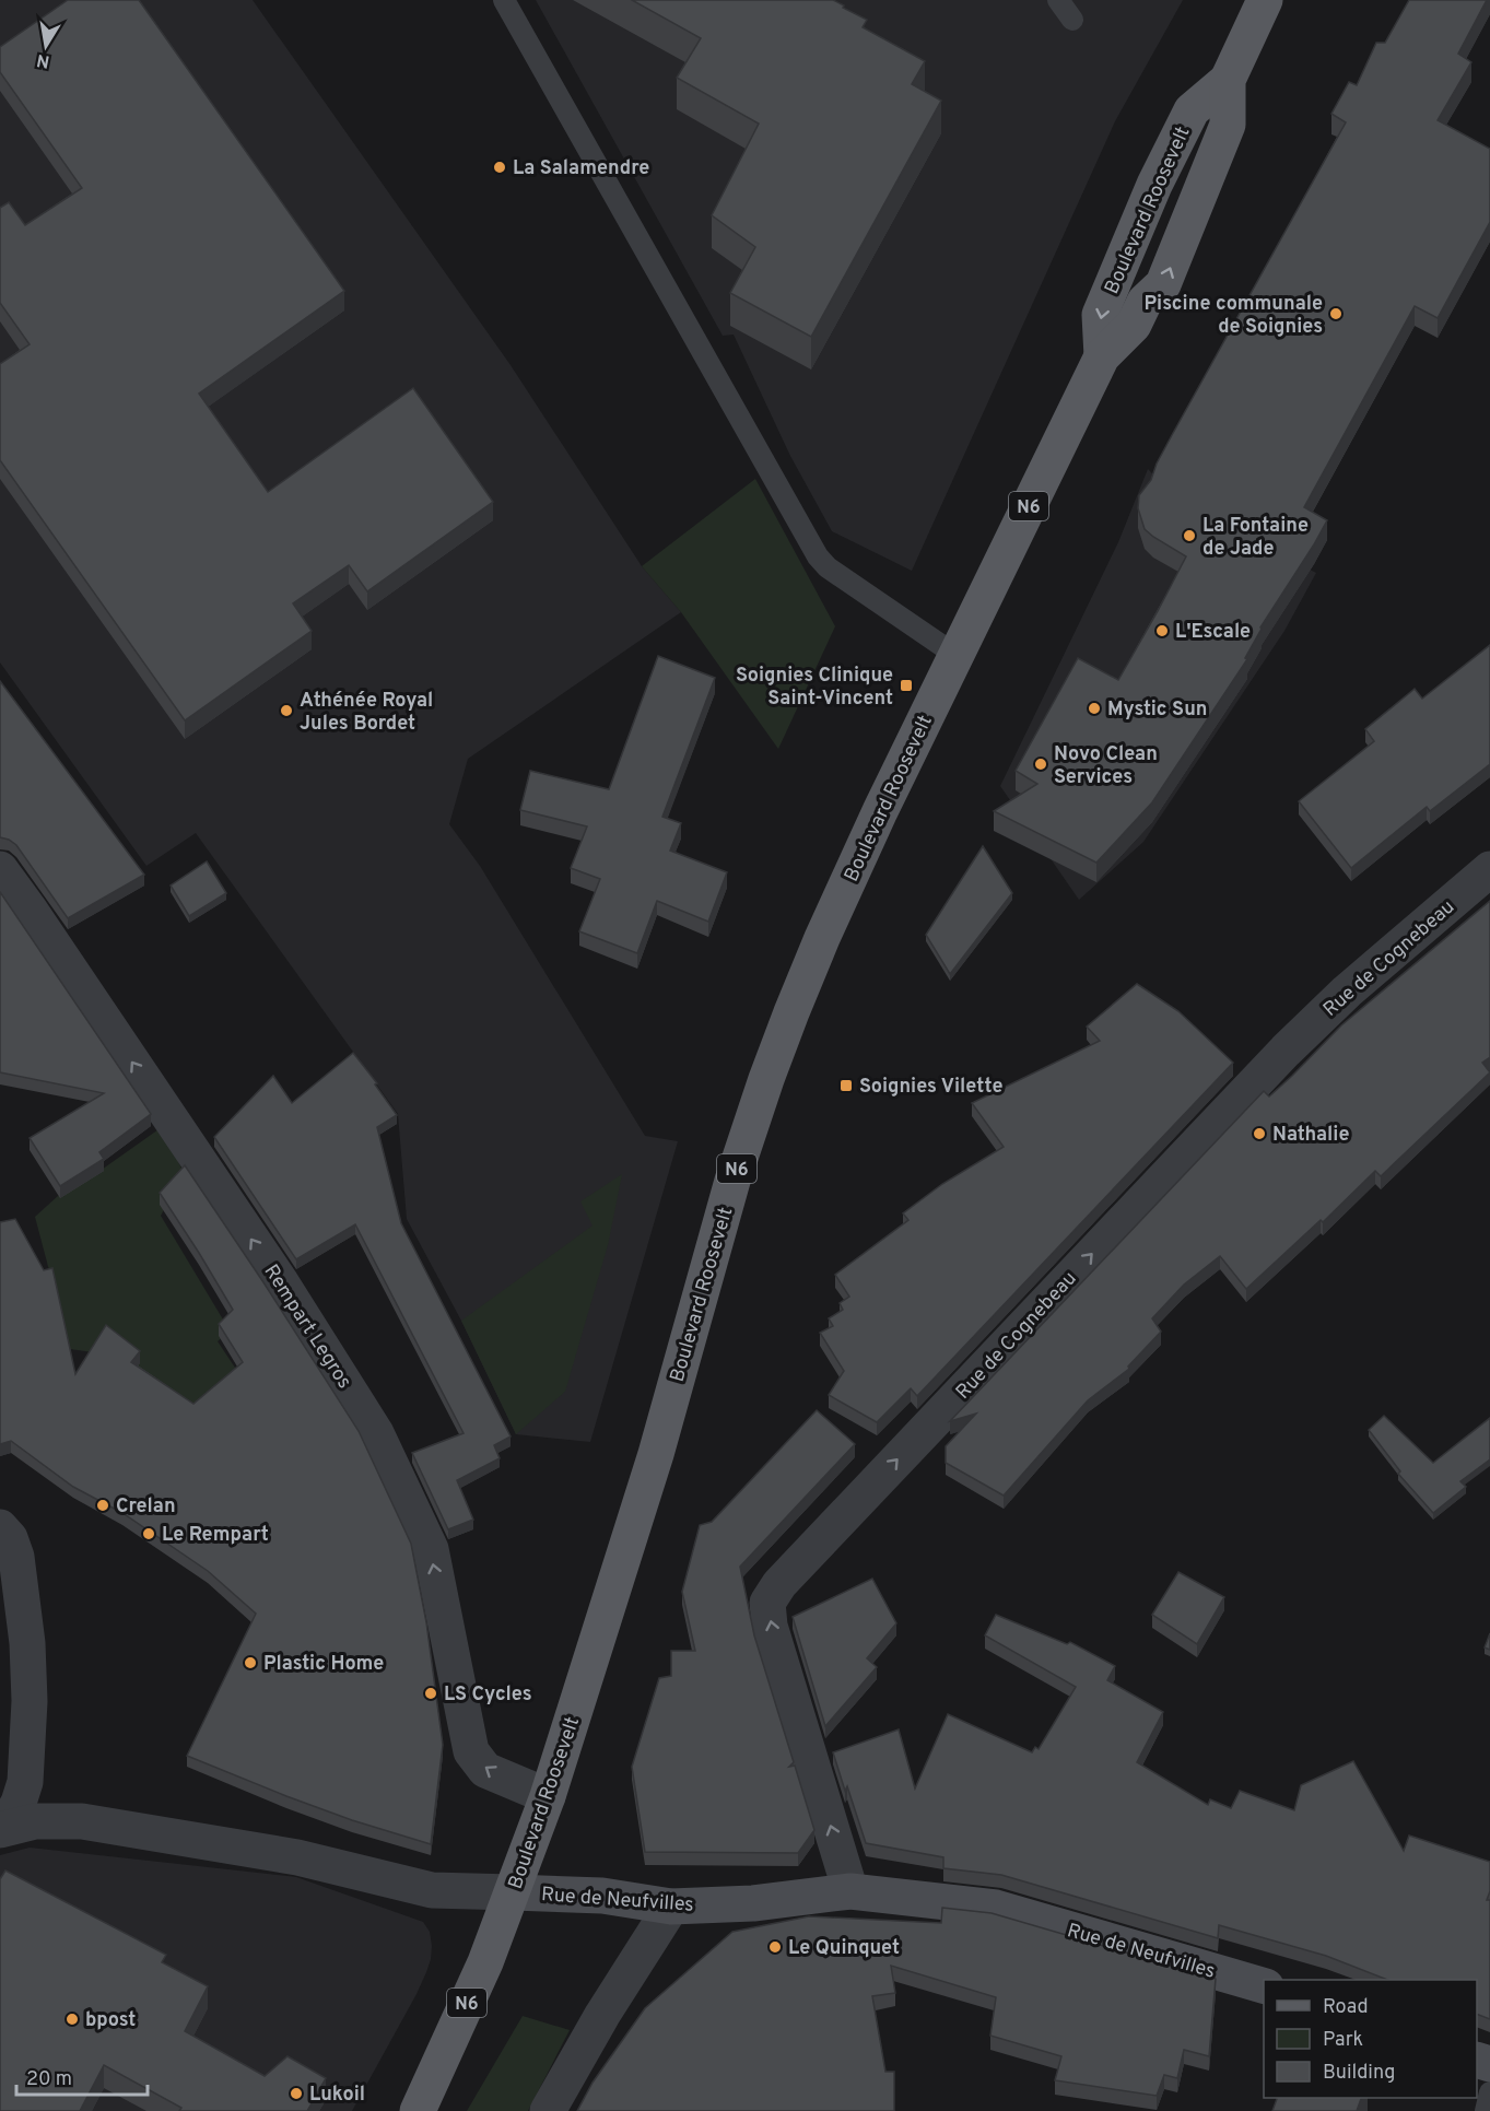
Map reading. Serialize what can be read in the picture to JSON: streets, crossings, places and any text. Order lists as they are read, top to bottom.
{
  "streets": {
    "main road": ["Boulevard Roosevelt", "N6", "Rue de Neufvilles"],
    "street": ["Rue de Cognebeau", "Rempart Legros"]
  },
  "crossings": [
    ["Boulevard Roosevelt", "Rempart Legros"],
    ["Boulevard Roosevelt", "Rue de Neufvilles"],
    ["Rue de Cognebeau", "Rue de Neufvilles"]
  ],
  "one_way": ["Rue de Cognebeau", "Rempart Legros"],
  "places": {
    "other": [
      "La Salamendre",
      "Piscine communale de Soignies",
      "La Fontaine de Jade",
      "L'Escale",
      "Mystic Sun",
      "Athénée Royal Jules Bordet",
      "Novo Clean Services",
      "Nathalie",
      "Crelan",
      "Le Rempart",
      "Plastic Home",
      "LS Cycles",
      "Le Quinquet",
      "bpost",
      "Lukoil"
    ],
    "transit": ["Soignies Clinique Saint-Vincent", "Soignies Vilette"]
  },
  "legend": ["Road", "Park", "Building"],
  "scale_bar": "20 m",
  "north": "bottom"
}
